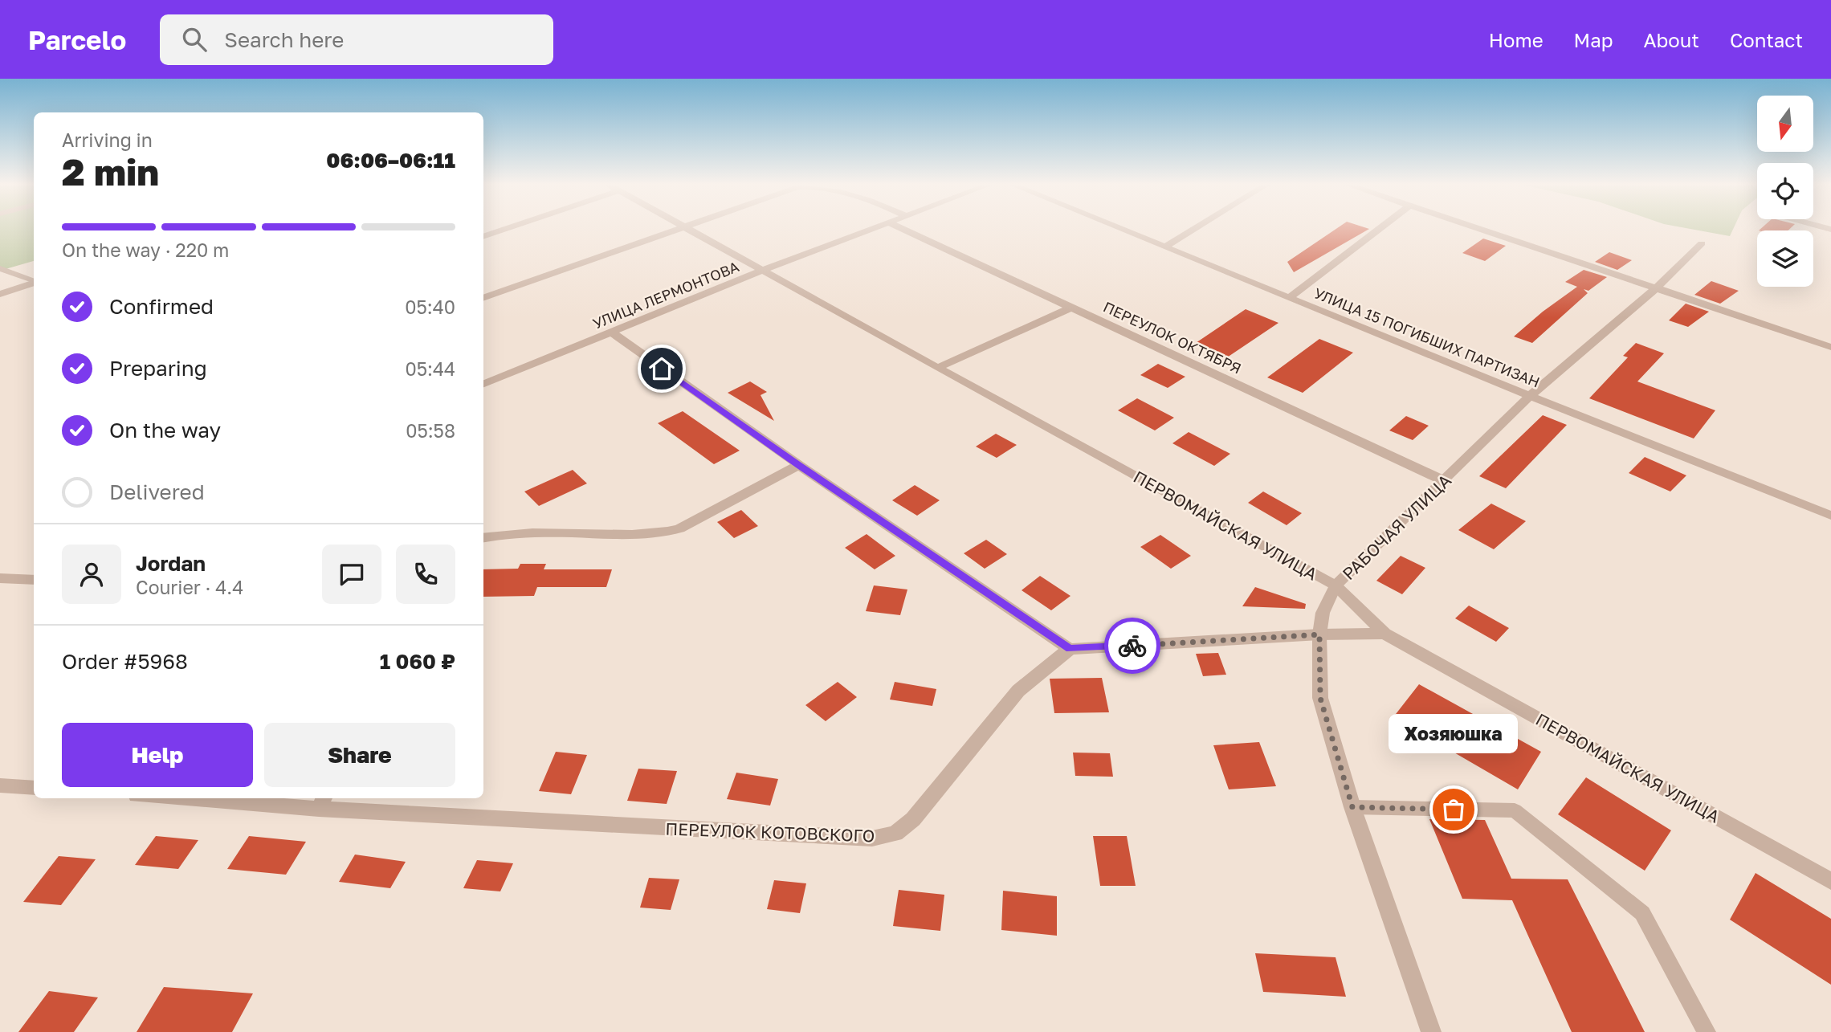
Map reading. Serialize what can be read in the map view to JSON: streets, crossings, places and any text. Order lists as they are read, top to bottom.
{
  "streets": {
    "street": [
      "УЛИЦА ЛЕРМОНТОВА",
      "ПЕРЕУЛОК ОКТЯБРЯ",
      "УЛИЦА 15 ПОГИБШИХ ПАРТИЗАН",
      "ПЕРВОМАЙСКАЯ УЛИЦА",
      "РАБОЧАЯ УЛИЦА",
      "ПЕРЕУЛОК КОТОВСКОГО"
    ]
  },
  "crossings": [
    ["УЛИЦА ЛЕРМОНТОВА", "ПЕРВОМАЙСКАЯ УЛИЦА"],
    ["ПЕРЕУЛОК ОКТЯБРЯ", "РАБОЧАЯ УЛИЦА"],
    ["УЛИЦА 15 ПОГИБШИХ ПАРТИЗАН", "РАБОЧАЯ УЛИЦА"],
    ["ПЕРВОМАЙСКАЯ УЛИЦА", "РАБОЧАЯ УЛИЦА"]
  ],
  "places": ["Хозяюшка"],
  "north": "bottom",
  "page": {
    "header": "Parcelo",
    "search": "Search here",
    "nav": [
      "Home",
      "Map",
      "About",
      "Contact"
    ],
    "heading": ["2 min", "Arriving in", "06:06–06:11"],
    "panel": [
      "Jordan",
      "Courier · 4.4",
      "Order #5968",
      "1 060 ₽"
    ],
    "bar": "On the way · 220 m",
    "list": [
      ["Confirmed", "05:40"],
      ["Preparing", "05:44"],
      ["On the way", "05:58"],
      "Delivered"
    ],
    "buttons": ["Help", "Share"],
    "bubble": "Хозяюшка"
  }
}
